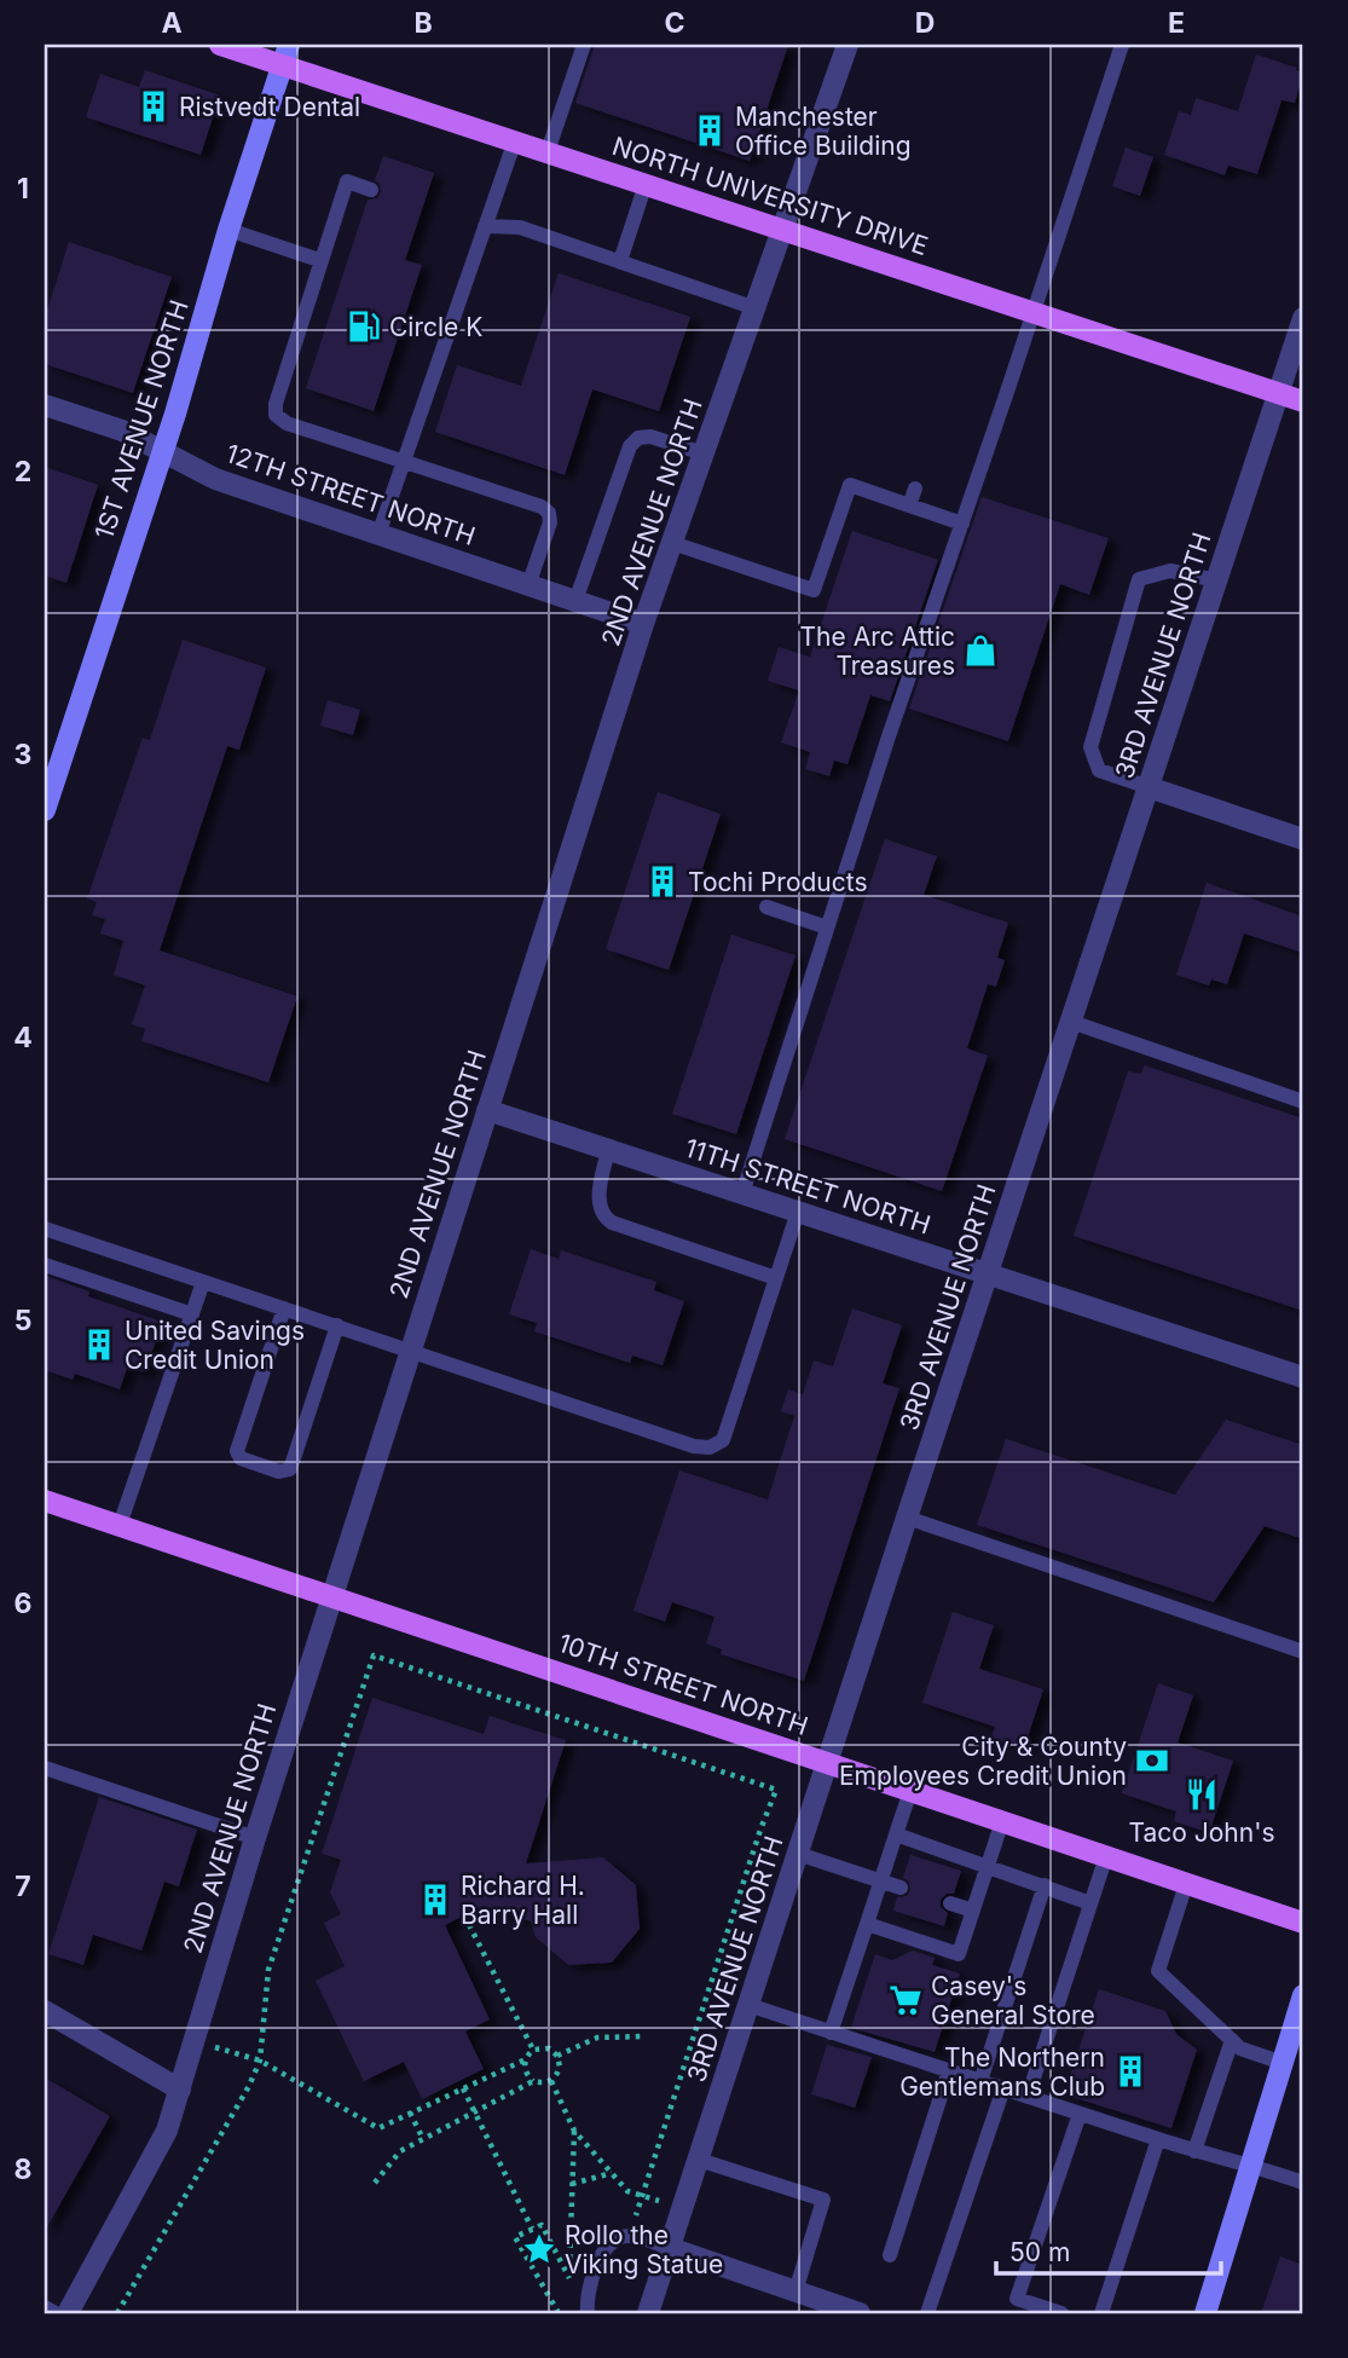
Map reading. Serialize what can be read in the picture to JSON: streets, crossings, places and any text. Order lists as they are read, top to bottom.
{
  "streets": {
    "main road": ["NORTH UNIVERSITY DRIVE", "10TH STREET NORTH"],
    "street": [
      "1ST AVENUE NORTH",
      "12TH STREET NORTH",
      "2ND AVENUE NORTH",
      "3RD AVENUE NORTH",
      "11TH STREET NORTH"
    ]
  },
  "crossings": [
    ["NORTH UNIVERSITY DRIVE", "1ST AVENUE NORTH"],
    ["NORTH UNIVERSITY DRIVE", "2ND AVENUE NORTH"],
    ["NORTH UNIVERSITY DRIVE", "3RD AVENUE NORTH"],
    ["1ST AVENUE NORTH", "12TH STREET NORTH"],
    ["12TH STREET NORTH", "2ND AVENUE NORTH"],
    ["2ND AVENUE NORTH", "11TH STREET NORTH"],
    ["2ND AVENUE NORTH", "10TH STREET NORTH"],
    ["3RD AVENUE NORTH", "11TH STREET NORTH"],
    ["3RD AVENUE NORTH", "10TH STREET NORTH"]
  ],
  "places": {
    "building": [
      "Ristvedt Dental",
      "Manchester Office Building",
      "Tochi Products",
      "United Savings Credit Union",
      "Richard H. Barry Hall",
      "The Northern Gentlemans Club"
    ],
    "fuel station": ["Circle K"],
    "shop": ["The Arc Attic Treasures"],
    "bank": ["City & County Employees Credit Union"],
    "restaurant": ["Taco John's"],
    "supermarket": ["Casey's General Store"],
    "place": ["Rollo the Viking Statue"]
  },
  "scale_bar": "50 m",
  "grid": {
    "columns": [
      "A",
      "B",
      "C",
      "D",
      "E"
    ],
    "rows": [
      "1",
      "2",
      "3",
      "4",
      "5",
      "6",
      "7",
      "8"
    ]
  }
}
